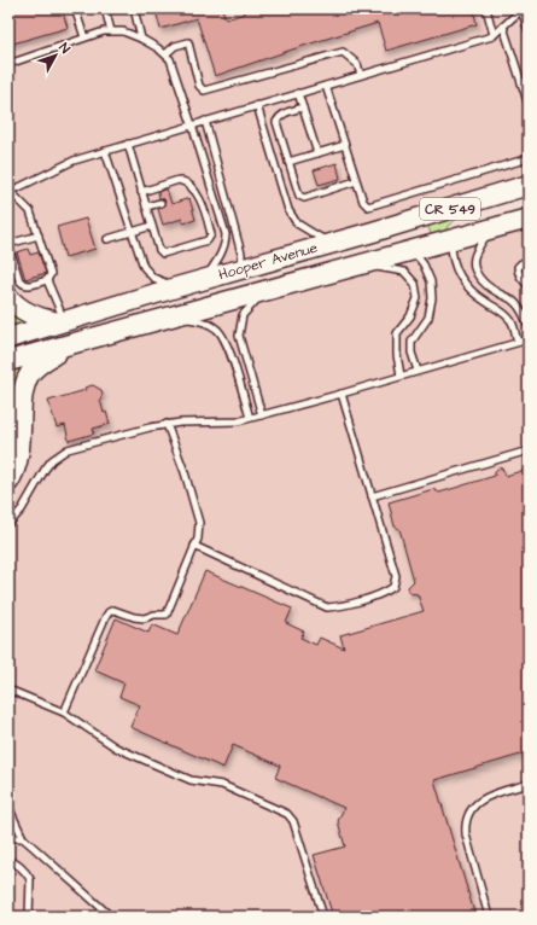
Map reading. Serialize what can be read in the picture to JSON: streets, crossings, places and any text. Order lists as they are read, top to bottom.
{
  "streets": {
    "main road": ["CR 549", "Hooper Avenue"]
  },
  "north": "top right"
}
